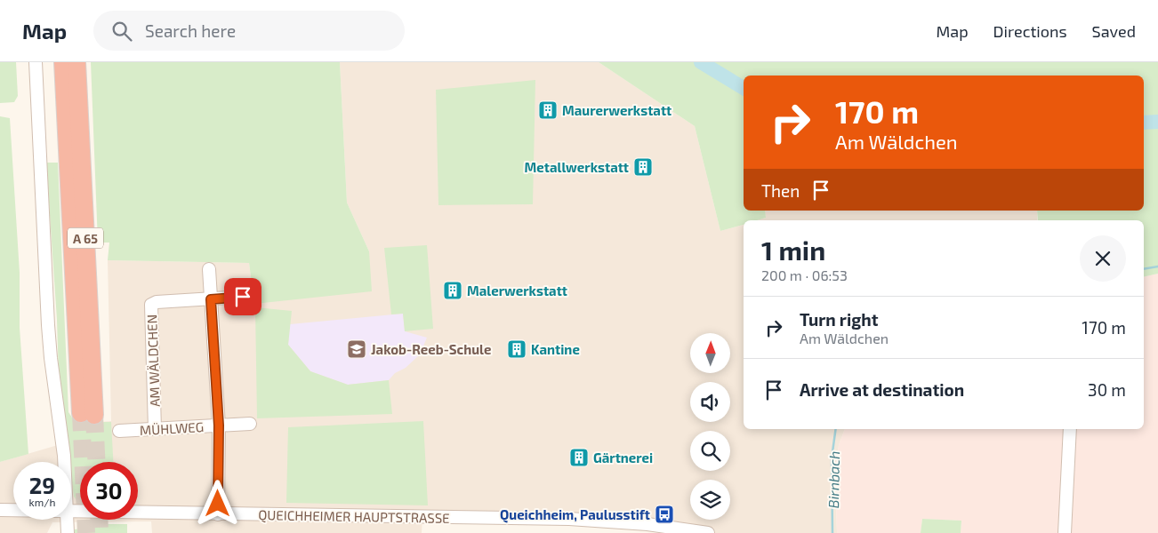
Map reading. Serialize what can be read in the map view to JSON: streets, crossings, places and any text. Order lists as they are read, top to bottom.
{
  "streets": {
    "highway": ["A 65"],
    "street": ["AM WÄLDCHEN", "MÜHLWEG", "QUEICHHEIMER HAUPTSTRASSE"]
  },
  "crossings": [
    ["AM WÄLDCHEN", "MÜHLWEG"]
  ],
  "water": ["Birnbach"],
  "places": {
    "building": [
      "Maurerwerkstatt",
      "Metallwerkstatt",
      "Malerwerkstatt",
      "Kantine",
      "Gärtnerei"
    ],
    "school or university": ["Jakob-Reeb-Schule"],
    "bus stop": ["Queichheim, Paulusstift"]
  },
  "north": "top",
  "page": {
    "header": "Map",
    "search": "Search here",
    "nav": ["Map", "Directions", "Saved"],
    "turn": ["170 m", "Am Wäldchen"],
    "then": "Then",
    "heading": ["1 min", "200 m · 06:53"],
    "list": [
      {
        "name": "Turn right",
        "note": "Am Wäldchen",
        "value": "170 m"
      },
      {
        "name": "Arrive at destination",
        "value": "30 m"
      }
    ],
    "speed": "29 km/h",
    "limit": "30"
  }
}
